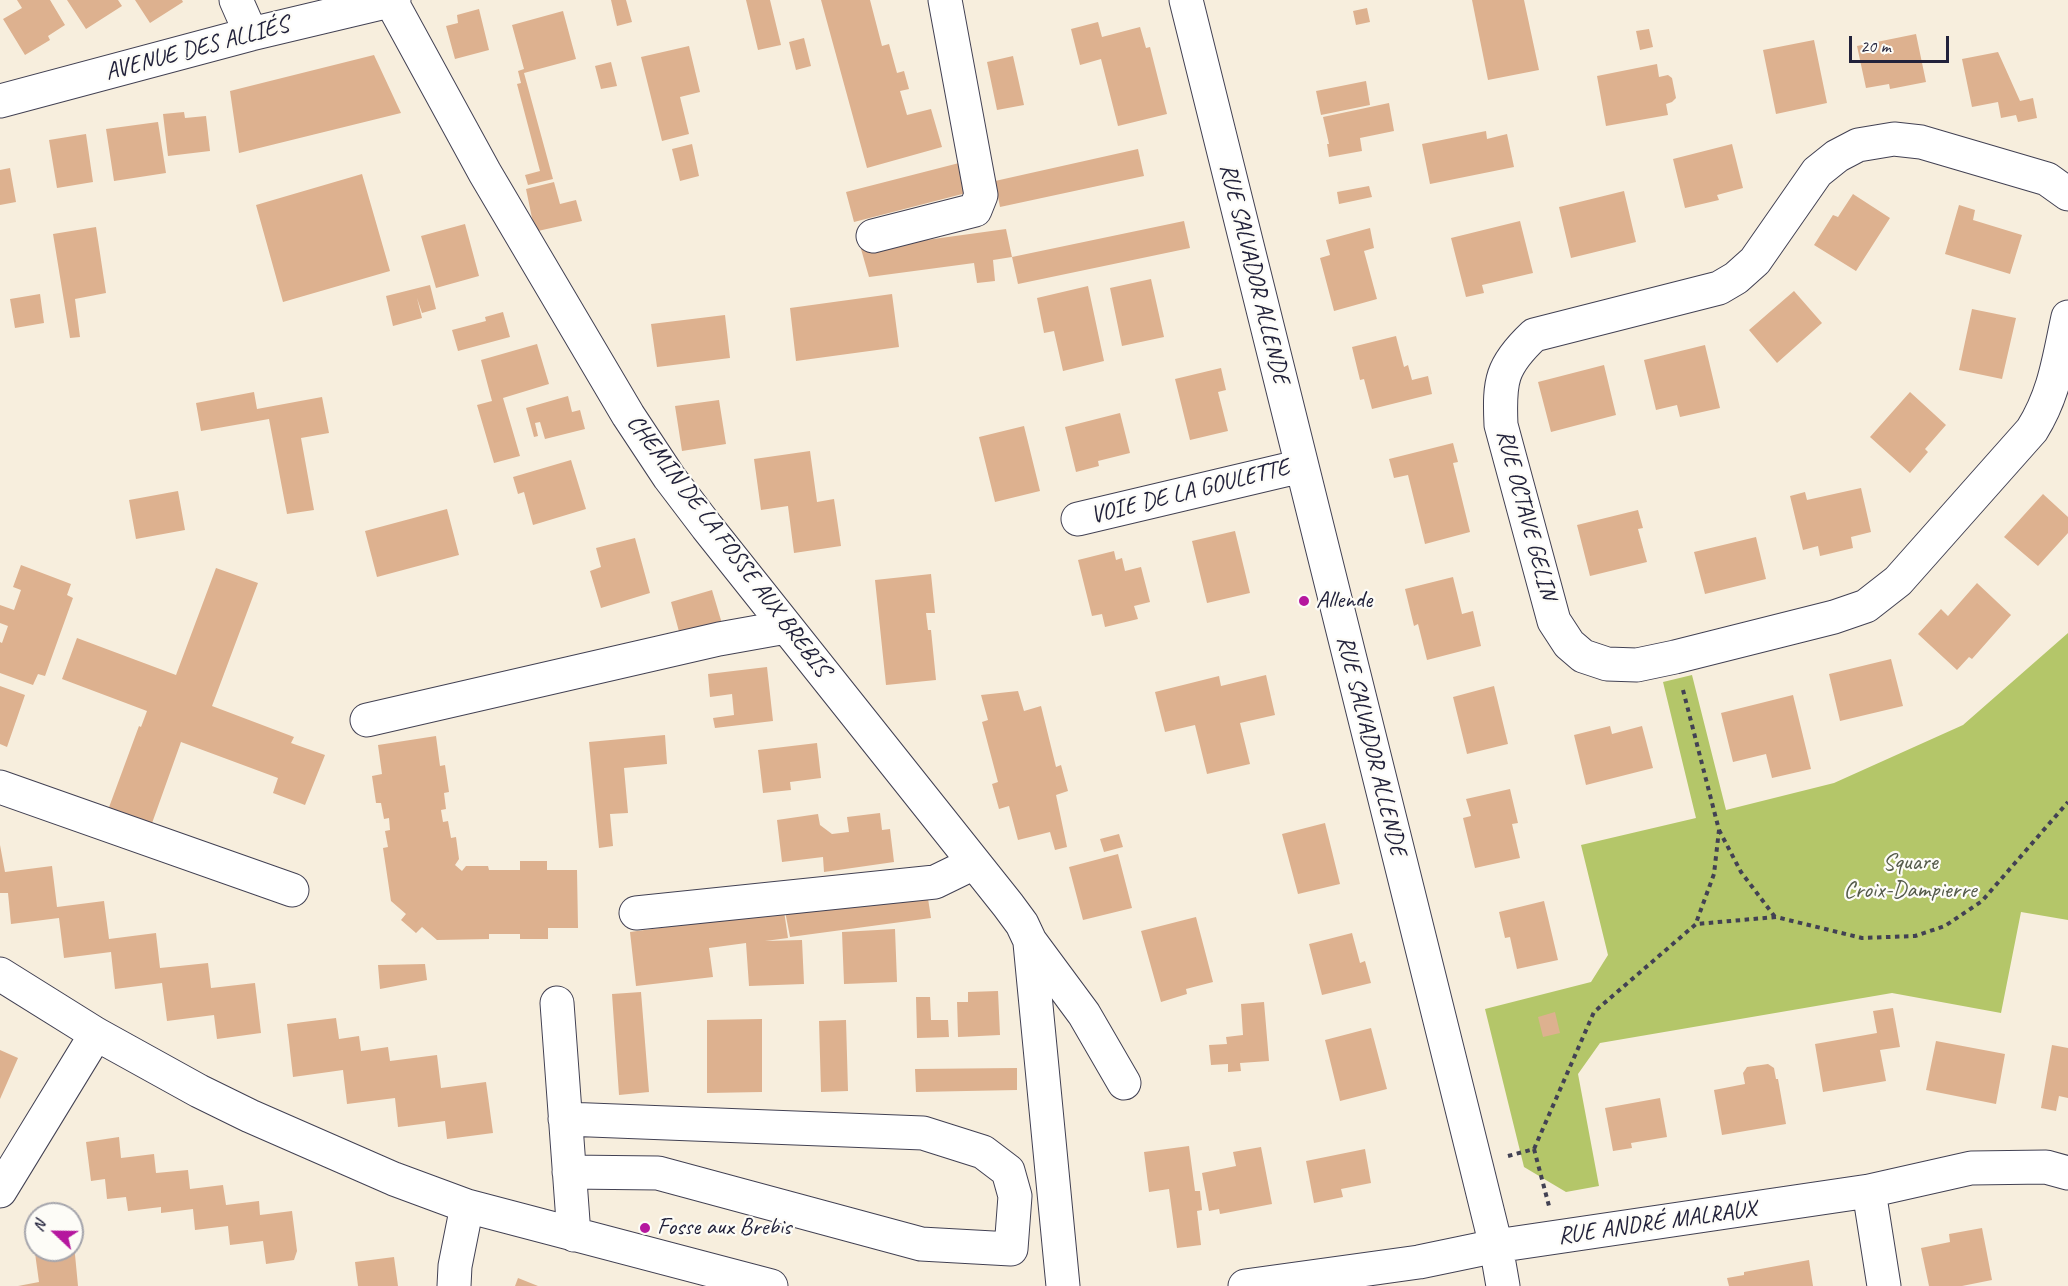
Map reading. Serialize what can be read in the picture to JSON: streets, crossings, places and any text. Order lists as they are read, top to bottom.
{
  "streets": {
    "street": [
      "AVENUE DES ALLIÉS",
      "RUE SALVADOR ALLENDE",
      "VOIE DE LA GOULETTE",
      "RUE OCTAVE GELIN",
      "CHEMIN DE LA FOSSE AUX BREBIS",
      "RUE ANDRÉ MALRAUX"
    ]
  },
  "crossings": [
    ["AVENUE DES ALLIÉS", "CHEMIN DE LA FOSSE AUX BREBIS"],
    ["RUE SALVADOR ALLENDE", "VOIE DE LA GOULETTE"],
    ["RUE SALVADOR ALLENDE", "RUE ANDRÉ MALRAUX"]
  ],
  "parks": ["Square Croix-Dampierre"],
  "places": ["Allende", "Fosse aux Brebis"],
  "scale_bar": "20 m",
  "north": "left"
}
